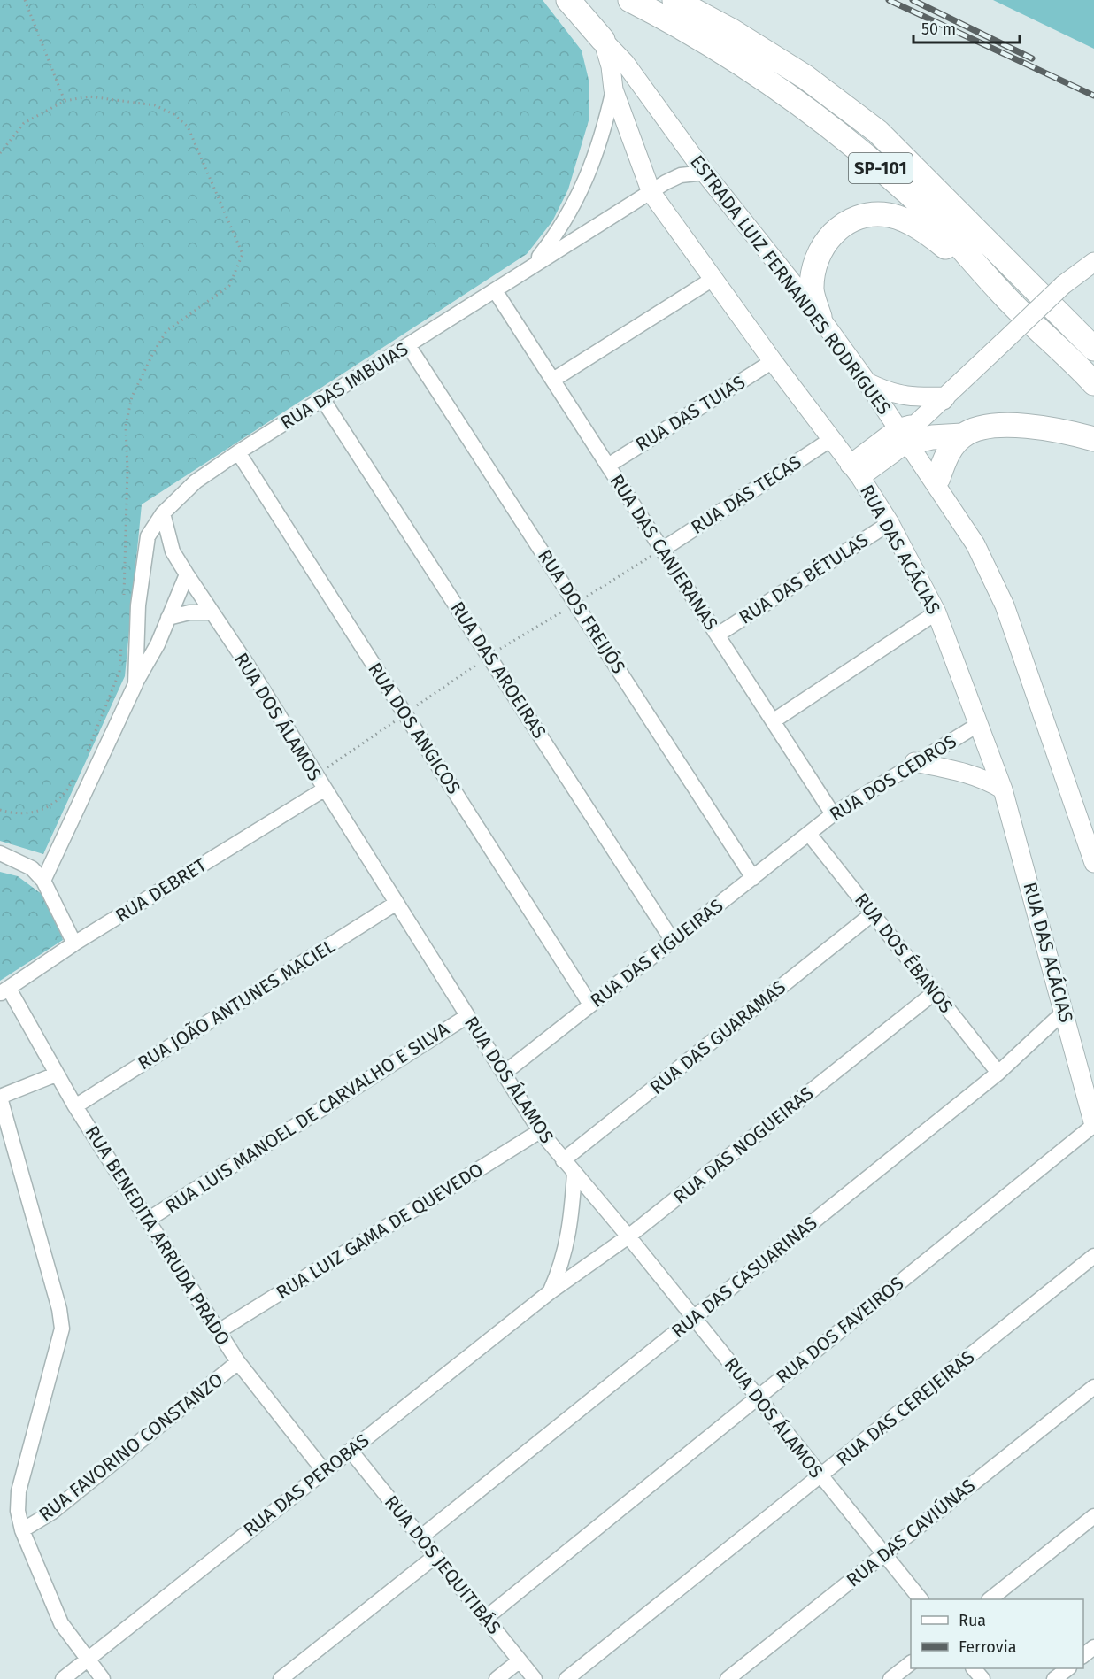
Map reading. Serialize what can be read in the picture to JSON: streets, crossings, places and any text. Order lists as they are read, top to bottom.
{
  "streets": {
    "highway": ["SP-101"],
    "street": [
      "ESTRADA LUIZ FERNANDES RODRIGUES",
      "RUA DAS IMBUIAS",
      "RUA DAS TUIAS",
      "RUA DAS TECAS",
      "RUA DAS ACÁCIAS",
      "RUA DAS CANJERANAS",
      "RUA DAS BÉTULAS",
      "RUA DOS FREIJÓS",
      "RUA DAS AROEIRAS",
      "RUA DOS ÁLAMOS",
      "RUA DOS ANGICOS",
      "RUA DOS CEDROS",
      "RUA DEBRET",
      "RUA DAS FIGUEIRAS",
      "RUA DOS ÉBANOS",
      "RUA JOÃO ANTUNES MACIEL",
      "RUA DAS GUARAMAS",
      "RUA LUIS MANOEL DE CARVALHO E SILVA",
      "RUA DAS NOGUEIRAS",
      "RUA LUIZ GAMA DE QUEVEDO",
      "RUA BENEDITA ARRUDA PRADO",
      "RUA DAS CASUARINAS",
      "RUA DOS FAVEIROS",
      "RUA DAS CEREJEIRAS",
      "RUA FAVORINO CONSTANZO",
      "RUA DAS PEROBAS",
      "RUA DAS CAVIÚNAS",
      "RUA DOS JEQUITIBÁS"
    ]
  },
  "crossings": [
    ["ESTRADA LUIZ FERNANDES RODRIGUES", "RUA DAS IMBUIAS"],
    ["RUA DAS IMBUIAS", "RUA DAS ACÁCIAS"],
    ["RUA DAS IMBUIAS", "RUA DAS CANJERANAS"],
    ["RUA DAS IMBUIAS", "RUA DOS FREIJÓS"],
    ["RUA DAS IMBUIAS", "RUA DAS AROEIRAS"],
    ["RUA DAS IMBUIAS", "RUA DOS ÁLAMOS"],
    ["RUA DAS IMBUIAS", "RUA DOS ANGICOS"],
    ["RUA DAS TUIAS", "RUA DAS ACÁCIAS"],
    ["RUA DAS TUIAS", "RUA DAS CANJERANAS"],
    ["RUA DAS TECAS", "RUA DAS ACÁCIAS"],
    ["RUA DAS TECAS", "RUA DAS CANJERANAS"],
    ["RUA DAS ACÁCIAS", "RUA DAS BÉTULAS"],
    ["RUA DAS ACÁCIAS", "RUA DOS CEDROS"],
    ["RUA DAS ACÁCIAS", "RUA DAS CASUARINAS"],
    ["RUA DAS ACÁCIAS", "RUA DOS FAVEIROS"],
    ["RUA DAS CANJERANAS", "RUA DAS BÉTULAS"],
    ["RUA DAS CANJERANAS", "RUA DOS CEDROS"],
    ["RUA DOS FREIJÓS", "RUA DAS FIGUEIRAS"],
    ["RUA DAS AROEIRAS", "RUA DAS FIGUEIRAS"],
    ["RUA DOS ÁLAMOS", "RUA DEBRET"],
    ["RUA DOS ÁLAMOS", "RUA DAS FIGUEIRAS"],
    ["RUA DOS ÁLAMOS", "RUA JOÃO ANTUNES MACIEL"],
    ["RUA DOS ÁLAMOS", "RUA DAS GUARAMAS"],
    ["RUA DOS ÁLAMOS", "RUA LUIS MANOEL DE CARVALHO E SILVA"],
    ["RUA DOS ÁLAMOS", "RUA DAS NOGUEIRAS"],
    ["RUA DOS ÁLAMOS", "RUA LUIZ GAMA DE QUEVEDO"],
    ["RUA DOS ÁLAMOS", "RUA DAS CASUARINAS"],
    ["RUA DOS ÁLAMOS", "RUA DOS FAVEIROS"],
    ["RUA DOS ÁLAMOS", "RUA DAS CEREJEIRAS"],
    ["RUA DOS ÁLAMOS", "RUA DAS CAVIÚNAS"],
    ["RUA DOS ANGICOS", "RUA DAS FIGUEIRAS"],
    ["RUA DOS CEDROS", "RUA DAS FIGUEIRAS"],
    ["RUA DOS CEDROS", "RUA DOS ÉBANOS"],
    ["RUA DEBRET", "RUA BENEDITA ARRUDA PRADO"],
    ["RUA DAS FIGUEIRAS", "RUA DOS ÉBANOS"],
    ["RUA DOS ÉBANOS", "RUA DAS GUARAMAS"],
    ["RUA DOS ÉBANOS", "RUA DAS NOGUEIRAS"],
    ["RUA DOS ÉBANOS", "RUA DAS CASUARINAS"],
    ["RUA JOÃO ANTUNES MACIEL", "RUA BENEDITA ARRUDA PRADO"],
    ["RUA LUIS MANOEL DE CARVALHO E SILVA", "RUA BENEDITA ARRUDA PRADO"],
    ["RUA DAS NOGUEIRAS", "RUA DAS PEROBAS"],
    ["RUA LUIZ GAMA DE QUEVEDO", "RUA BENEDITA ARRUDA PRADO"],
    ["RUA BENEDITA ARRUDA PRADO", "RUA FAVORINO CONSTANZO"],
    ["RUA BENEDITA ARRUDA PRADO", "RUA DAS PEROBAS"],
    ["RUA DAS CASUARINAS", "RUA DOS JEQUITIBÁS"],
    ["RUA DOS FAVEIROS", "RUA DOS JEQUITIBÁS"],
    ["RUA DAS PEROBAS", "RUA DOS JEQUITIBÁS"]
  ],
  "legend": ["Rua", "Ferrovia"],
  "scale_bar": "50 m"
}
